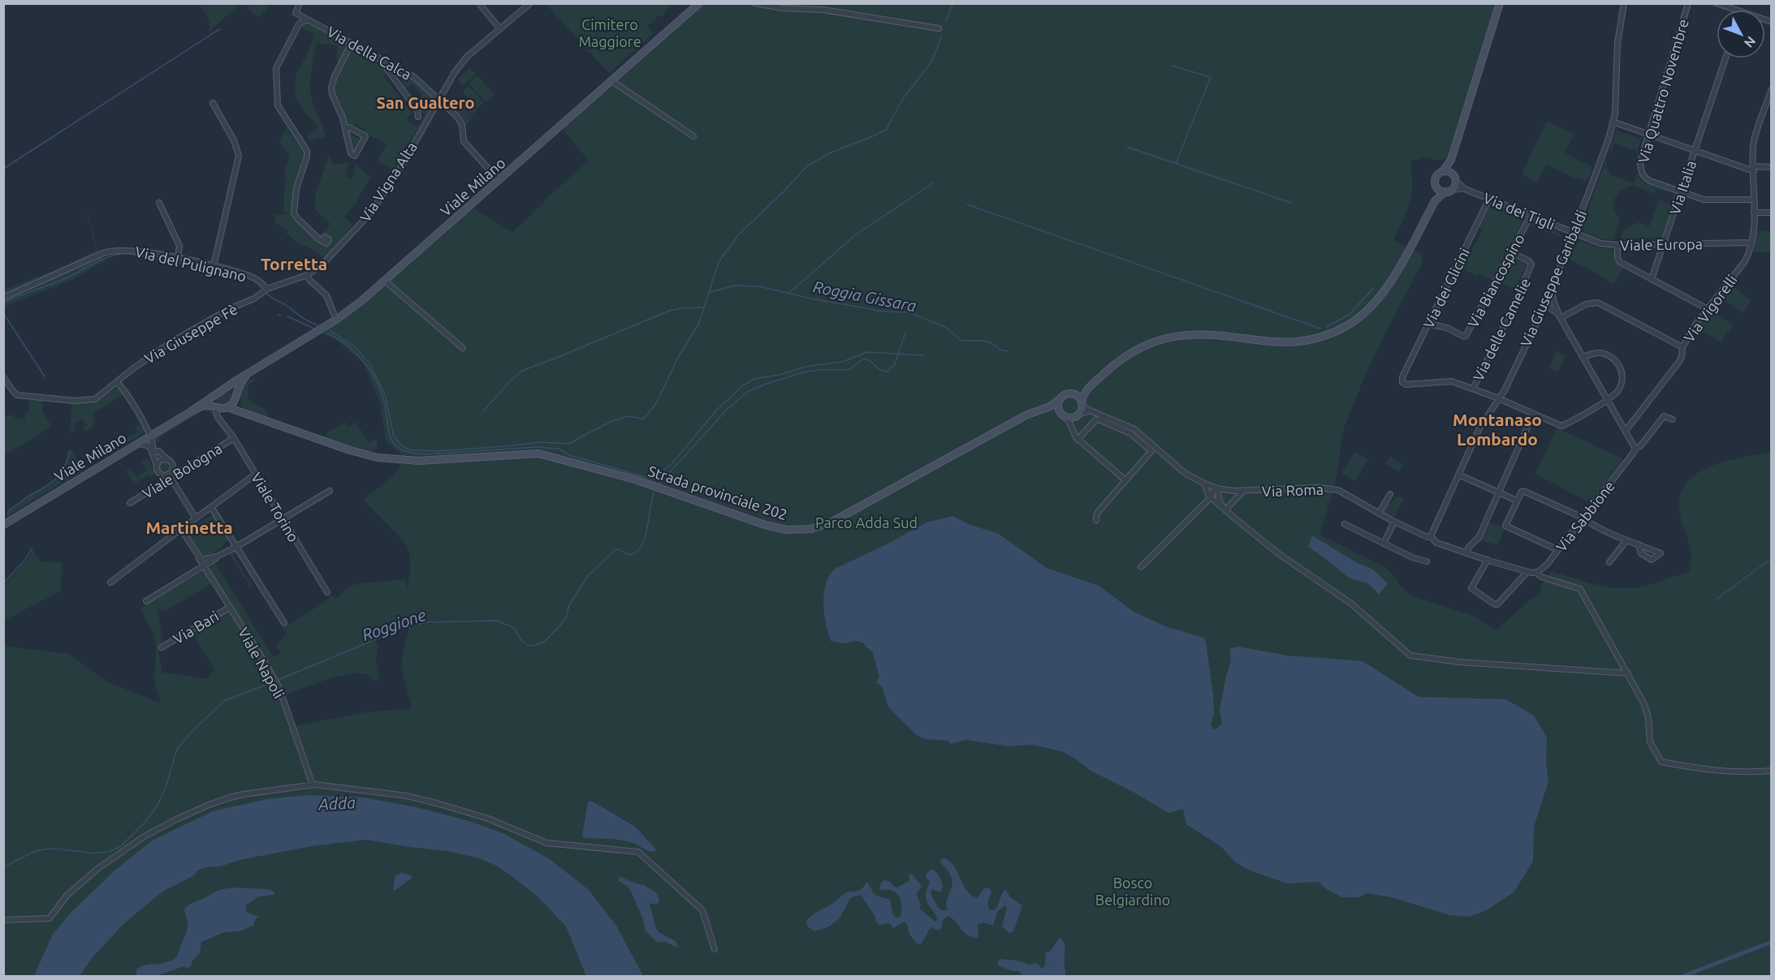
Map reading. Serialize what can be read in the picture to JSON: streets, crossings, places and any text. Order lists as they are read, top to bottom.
{
  "streets": {
    "street": [
      "Via della Calca",
      "Via Quattro Novembre",
      "Via Vigna Alta",
      "Viale Milano",
      "Via Italia",
      "Via dei Tigli",
      "Viale Europa",
      "Via del Pulignano",
      "Via Giuseppe Garibaldi",
      "Via Biancospino",
      "Via dei Glicini",
      "Via Vigorelli",
      "Via delle Camelie",
      "Via Giuseppe Fè",
      "Viale Bologna",
      "Via Roma",
      "Strada provinciale 202",
      "Viale Torino",
      "Via Sabbione",
      "Via Bari",
      "Viale Napoli"
    ]
  },
  "crossings": [
    ["Via della Calca", "Via Vigna Alta"],
    ["Via della Calca", "Viale Milano"],
    ["Via Quattro Novembre", "Via Italia"],
    ["Via Vigna Alta", "Via Giuseppe Fè"],
    ["Viale Milano", "Strada provinciale 202"],
    ["Viale Milano", "Viale Torino"],
    ["Via Italia", "Viale Europa"],
    ["Via dei Tigli", "Viale Europa"],
    ["Via dei Tigli", "Via Giuseppe Garibaldi"],
    ["Via dei Tigli", "Via Biancospino"],
    ["Via dei Tigli", "Via dei Glicini"],
    ["Via dei Tigli", "Strada provinciale 202"],
    ["Viale Europa", "Via Giuseppe Garibaldi"],
    ["Viale Europa", "Via Vigorelli"],
    ["Via del Pulignano", "Via Giuseppe Fè"],
    ["Via Giuseppe Garibaldi", "Via Roma"],
    ["Via Biancospino", "Via dei Glicini"],
    ["Via Biancospino", "Via delle Camelie"],
    ["Via dei Glicini", "Via delle Camelie"],
    ["Viale Bologna", "Viale Torino"],
    ["Via Roma", "Strada provinciale 202"],
    ["Strada provinciale 202", "Viale Torino"],
    ["Via Bari", "Viale Napoli"]
  ],
  "districts": [
    "San Gualtero",
    "Torretta",
    "Montanaso Lombardo",
    "Martinetta"
  ],
  "water": ["Roggia Gissara", "Roggione", "Adda"],
  "parks": ["Cimitero Maggiore", "Parco Adda Sud", "Bosco Belgiardino"],
  "north": "bottom right"
}
